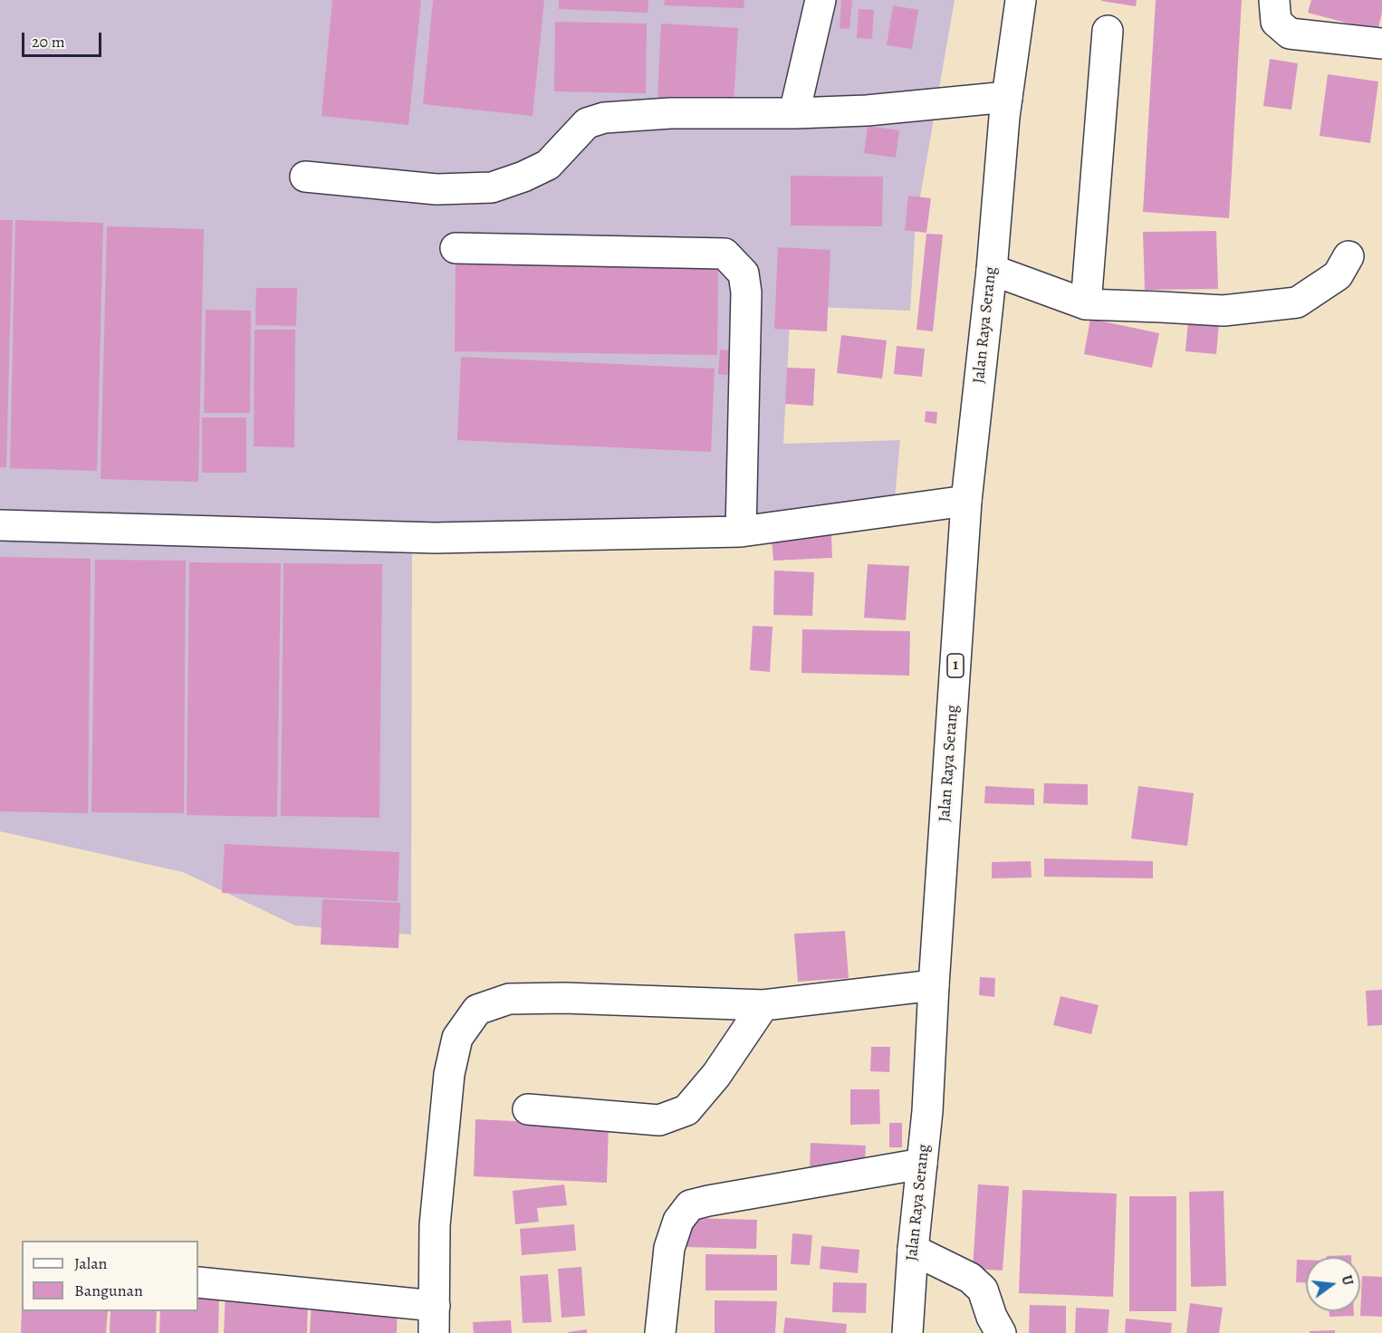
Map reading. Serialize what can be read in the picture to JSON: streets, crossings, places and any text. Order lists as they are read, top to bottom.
{
  "streets": {
    "main road": ["Jalan Raya Serang", "1"]
  },
  "legend": ["Jalan", "Bangunan"],
  "scale_bar": "20 m",
  "north": "right"
}
